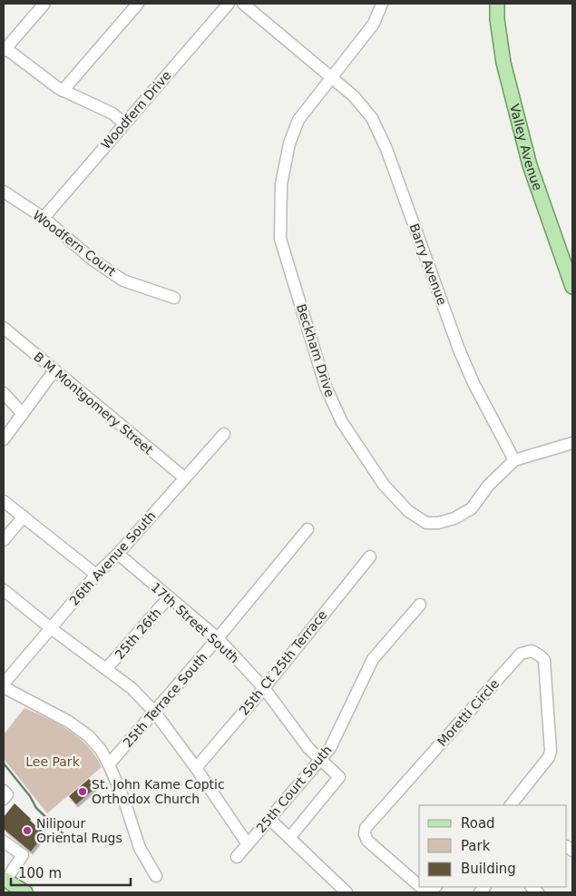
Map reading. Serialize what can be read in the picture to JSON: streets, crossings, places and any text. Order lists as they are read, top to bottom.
{
  "streets": {
    "main road": ["Valley Avenue"],
    "street": [
      "Woodfern Drive",
      "Woodfern Court",
      "Barry Avenue",
      "Beckham Drive",
      "B M Montgomery Street",
      "26th Avenue South",
      "17th Street South",
      "25th 26th",
      "25th Ct 25th Terrace",
      "25th Terrace South",
      "Moretti Circle",
      "25th Court South"
    ]
  },
  "crossings": [
    ["Woodfern Drive", "Woodfern Court"],
    ["Barry Avenue", "Beckham Drive"],
    ["B M Montgomery Street", "26th Avenue South"],
    ["26th Avenue South", "17th Street South"],
    ["17th Street South", "25th 26th"],
    ["17th Street South", "25th Ct 25th Terrace"],
    ["17th Street South", "25th Terrace South"],
    ["17th Street South", "25th Court South"]
  ],
  "parks": ["Lee Park"],
  "places": ["St. John Kame Coptic Orthodox Church", "Nilipour Oriental Rugs"],
  "legend": ["Road", "Park", "Building"],
  "scale_bar": "100 m"
}
